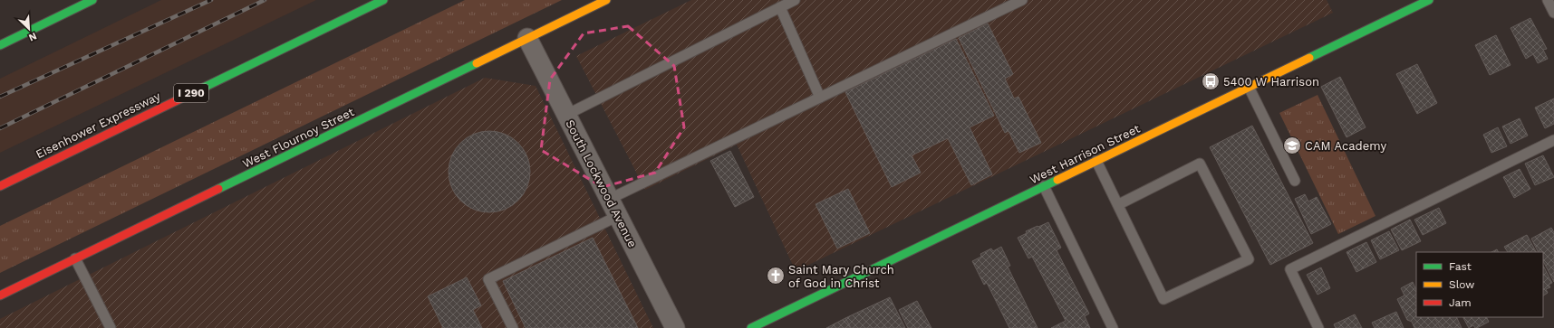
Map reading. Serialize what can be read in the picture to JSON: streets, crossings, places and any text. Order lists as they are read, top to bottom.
{
  "streets": {
    "main road": [
      "I 290",
      "Eisenhower Expressway",
      "West Flournoy Street",
      "West Harrison Street"
    ],
    "street": ["South Lockwood Avenue"]
  },
  "crossings": [
    ["West Flournoy Street", "South Lockwood Avenue"]
  ],
  "places": {
    "bus stop": ["5400 W Harrison"],
    "school or university": ["CAM Academy"],
    "church": ["Saint Mary Church of God in Christ"]
  },
  "legend": ["Fast", "Slow", "Jam"],
  "north": "bottom right"
}
